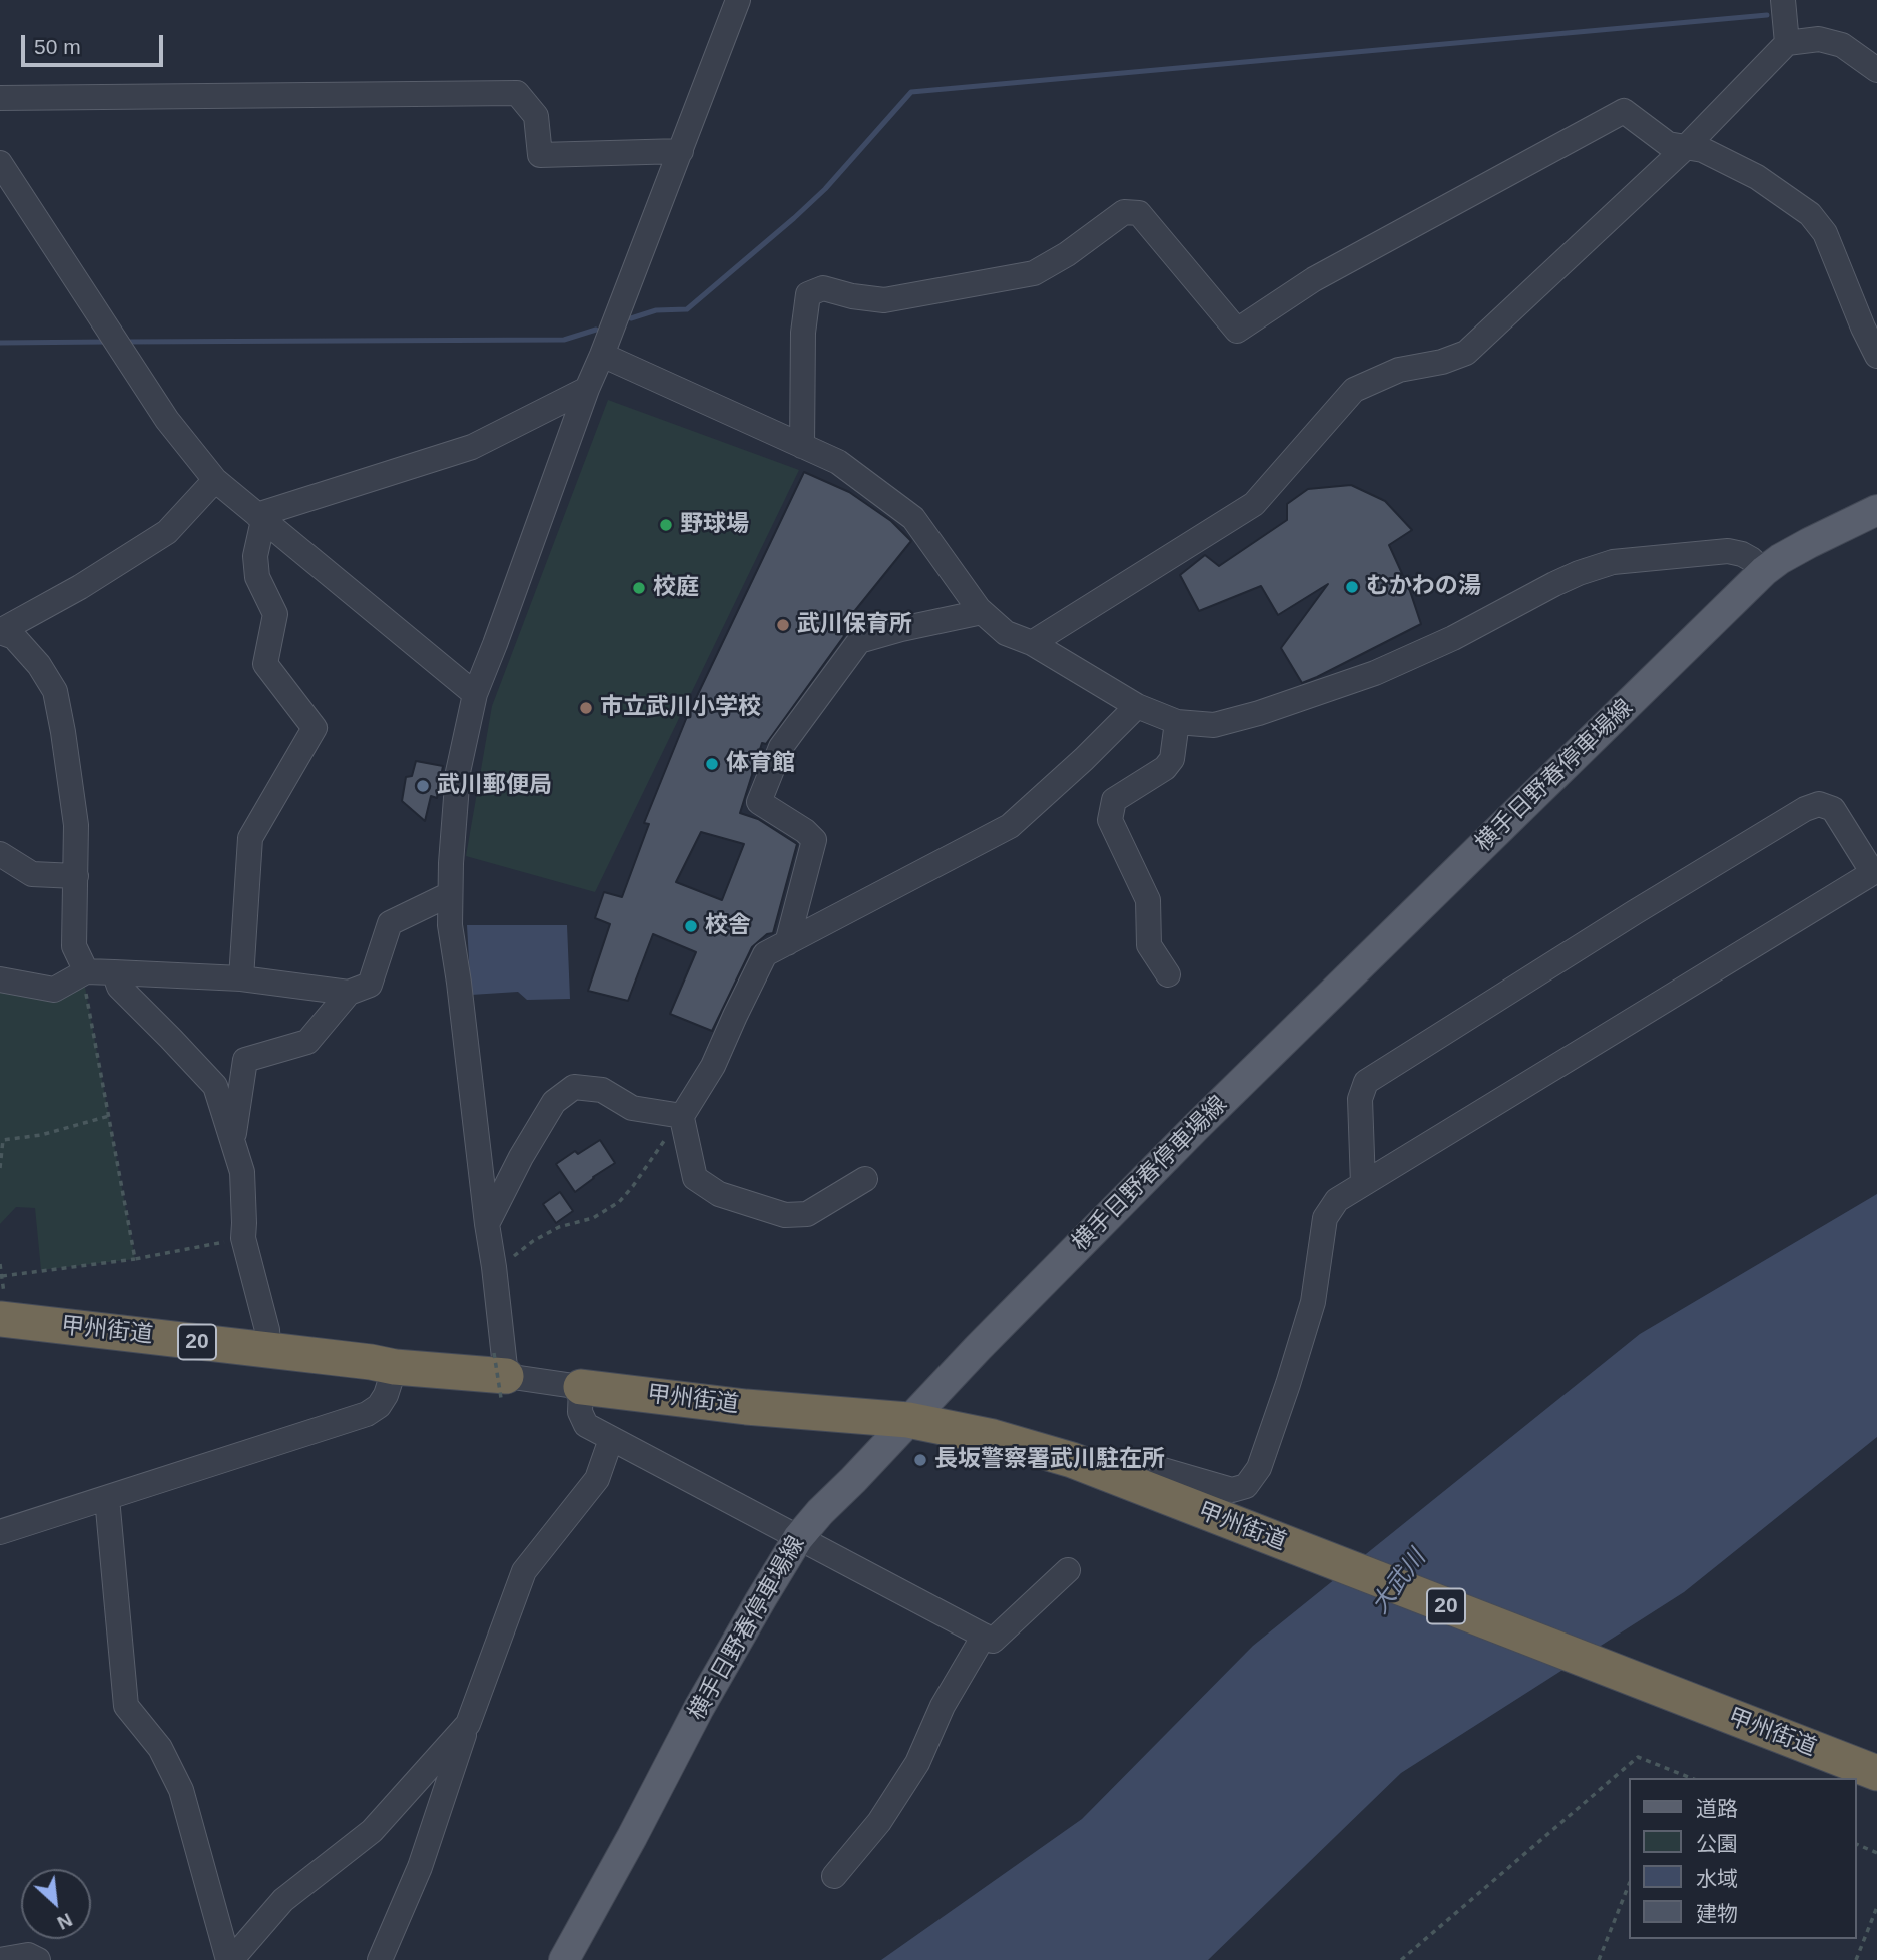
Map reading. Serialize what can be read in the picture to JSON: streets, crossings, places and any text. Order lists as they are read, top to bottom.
{
  "streets": {
    "highway": ["甲州街道", "20"],
    "main road": ["横手日野春停車場線"]
  },
  "crossings": [
    ["横手日野春停車場線", "甲州街道"]
  ],
  "water": ["大武川"],
  "places": [
    "野球場",
    "むかわの湯",
    "校庭",
    "武川保育所",
    "市立武川小学校",
    "体育館",
    "武川郵便局",
    "校舎",
    "長坂警察署武川駐在所"
  ],
  "legend": [
    "道路",
    "公園",
    "水域",
    "建物"
  ],
  "scale_bar": "50 m",
  "north": "bottom right"
}
